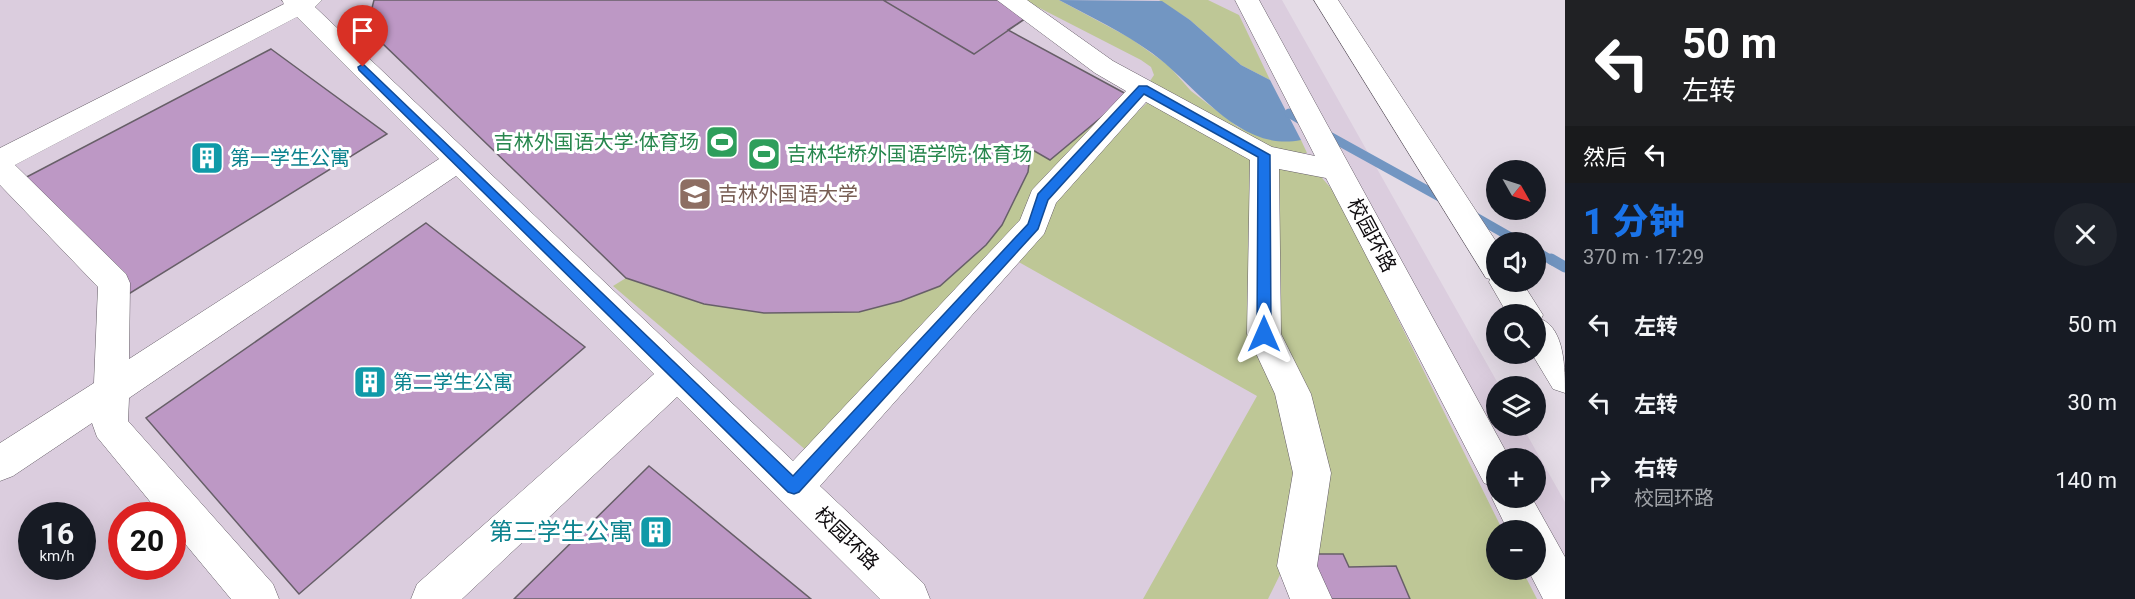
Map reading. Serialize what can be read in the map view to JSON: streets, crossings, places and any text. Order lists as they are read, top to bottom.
{
  "streets": {
    "street": ["校园环路"]
  },
  "places": {
    "sports": ["吉林外国语大学·体育场", "吉林华桥外国语学院·体育场"],
    "building": ["第一学生公寓", "第二学生公寓", "第三学生公寓"],
    "school or university": ["吉林外国语大学"]
  },
  "north": "bottom right",
  "page": {
    "turn": ["50 m", "左转"],
    "then": "然后",
    "map_buttons": ["+", "−"],
    "heading": ["1 分钟", "370 m · 17:29"],
    "list": [
      {
        "name": "左转",
        "value": "50 m"
      },
      {
        "name": "左转",
        "value": "30 m"
      },
      {
        "name": "右转",
        "note": "校园环路",
        "value": "140 m"
      }
    ],
    "speed": "16 km/h",
    "limit": "20"
  }
}
